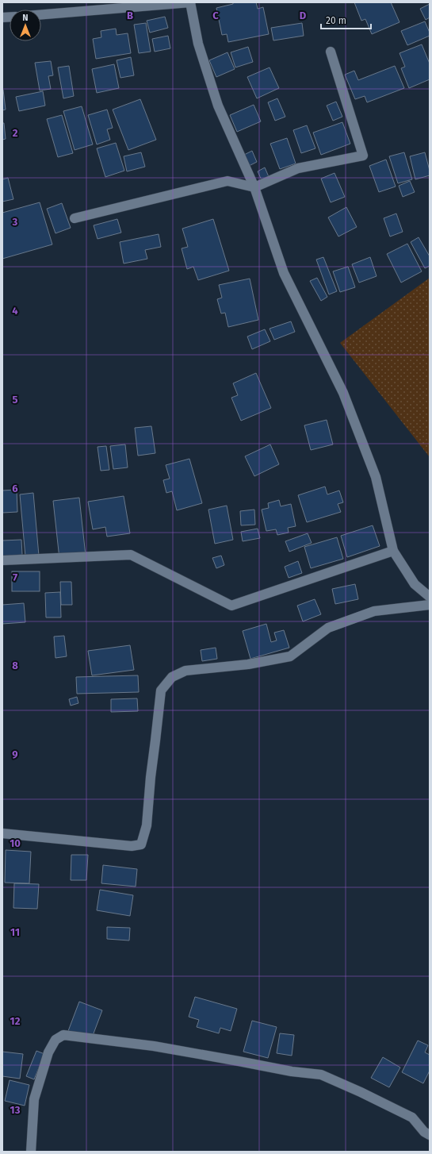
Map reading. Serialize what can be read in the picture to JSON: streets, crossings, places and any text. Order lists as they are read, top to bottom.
{
  "scale_bar": "20 m",
  "north": "top",
  "grid": {
    "columns": ["B", "C", "D"],
    "rows": [
      "2",
      "3",
      "4",
      "5",
      "6",
      "7",
      "8",
      "9",
      "10",
      "11",
      "12",
      "13"
    ]
  }
}
